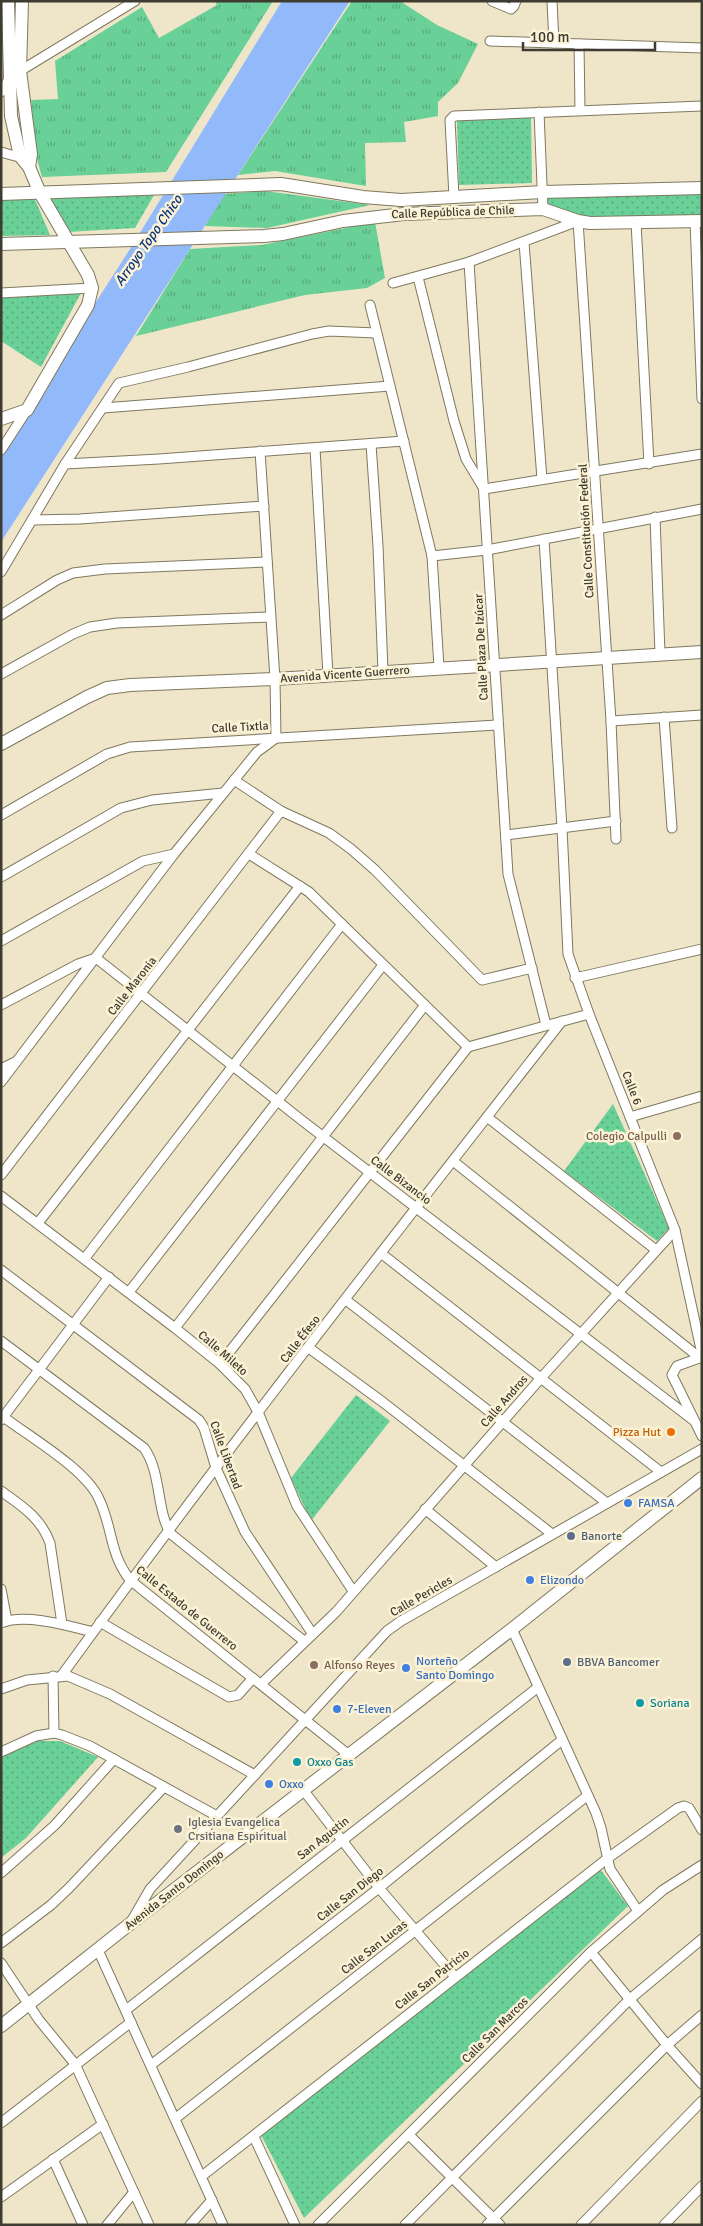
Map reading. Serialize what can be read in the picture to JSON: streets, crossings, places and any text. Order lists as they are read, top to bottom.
{
  "streets": {
    "street": [
      "Calle República de Chile",
      "Calle Constitución Federal",
      "Calle Plaza De Izúcar",
      "Avenida Vicente Guerrero",
      "Calle Tixtla",
      "Calle Maronia",
      "Calle 6",
      "Calle Bizancio",
      "Calle Éfeso",
      "Calle Mileto",
      "Calle Andros",
      "Calle Libertad",
      "Calle Pericles",
      "Calle Estado de Guerrero",
      "San Agustin",
      "Avenida Santo Domingo",
      "Calle San Diego",
      "Calle San Lucas",
      "Calle San Patricio",
      "Calle San Marcos"
    ]
  },
  "crossings": [
    ["Calle República de Chile", "Calle Constitución Federal"],
    ["Calle Constitución Federal", "Avenida Vicente Guerrero"],
    ["Calle Plaza De Izúcar", "Avenida Vicente Guerrero"],
    ["Calle Plaza De Izúcar", "Calle Tixtla"],
    ["Avenida Vicente Guerrero", "Calle 6"],
    ["Calle Maronia", "Calle Bizancio"],
    ["Calle 6", "Calle Andros"],
    ["Calle Bizancio", "Calle Éfeso"],
    ["Calle Bizancio", "Calle Andros"],
    ["Calle Éfeso", "Calle Mileto"],
    ["Calle Éfeso", "Calle Libertad"],
    ["Calle Éfeso", "Calle Estado de Guerrero"],
    ["Calle Mileto", "Calle Andros"],
    ["Calle Andros", "Calle Libertad"],
    ["Calle Andros", "Calle Estado de Guerrero"],
    ["Calle Pericles", "Calle Estado de Guerrero"],
    ["Calle Pericles", "Avenida Santo Domingo"],
    ["Calle Estado de Guerrero", "Avenida Santo Domingo"]
  ],
  "water": ["Arroyo Topo Chico"],
  "places": [
    "Colegio Calpulli",
    "Pizza Hut",
    "FAMSA",
    "Banorte",
    "Elizondo",
    "BBVA Bancomer",
    "Alfonso Reyes",
    "Norteño Santo Domingo",
    "Soriana",
    "7-Eleven",
    "Oxxo Gas",
    "Oxxo",
    "Iglesia Evangelica Crsitiana Espiritual"
  ],
  "scale_bar": "100 m"
}
